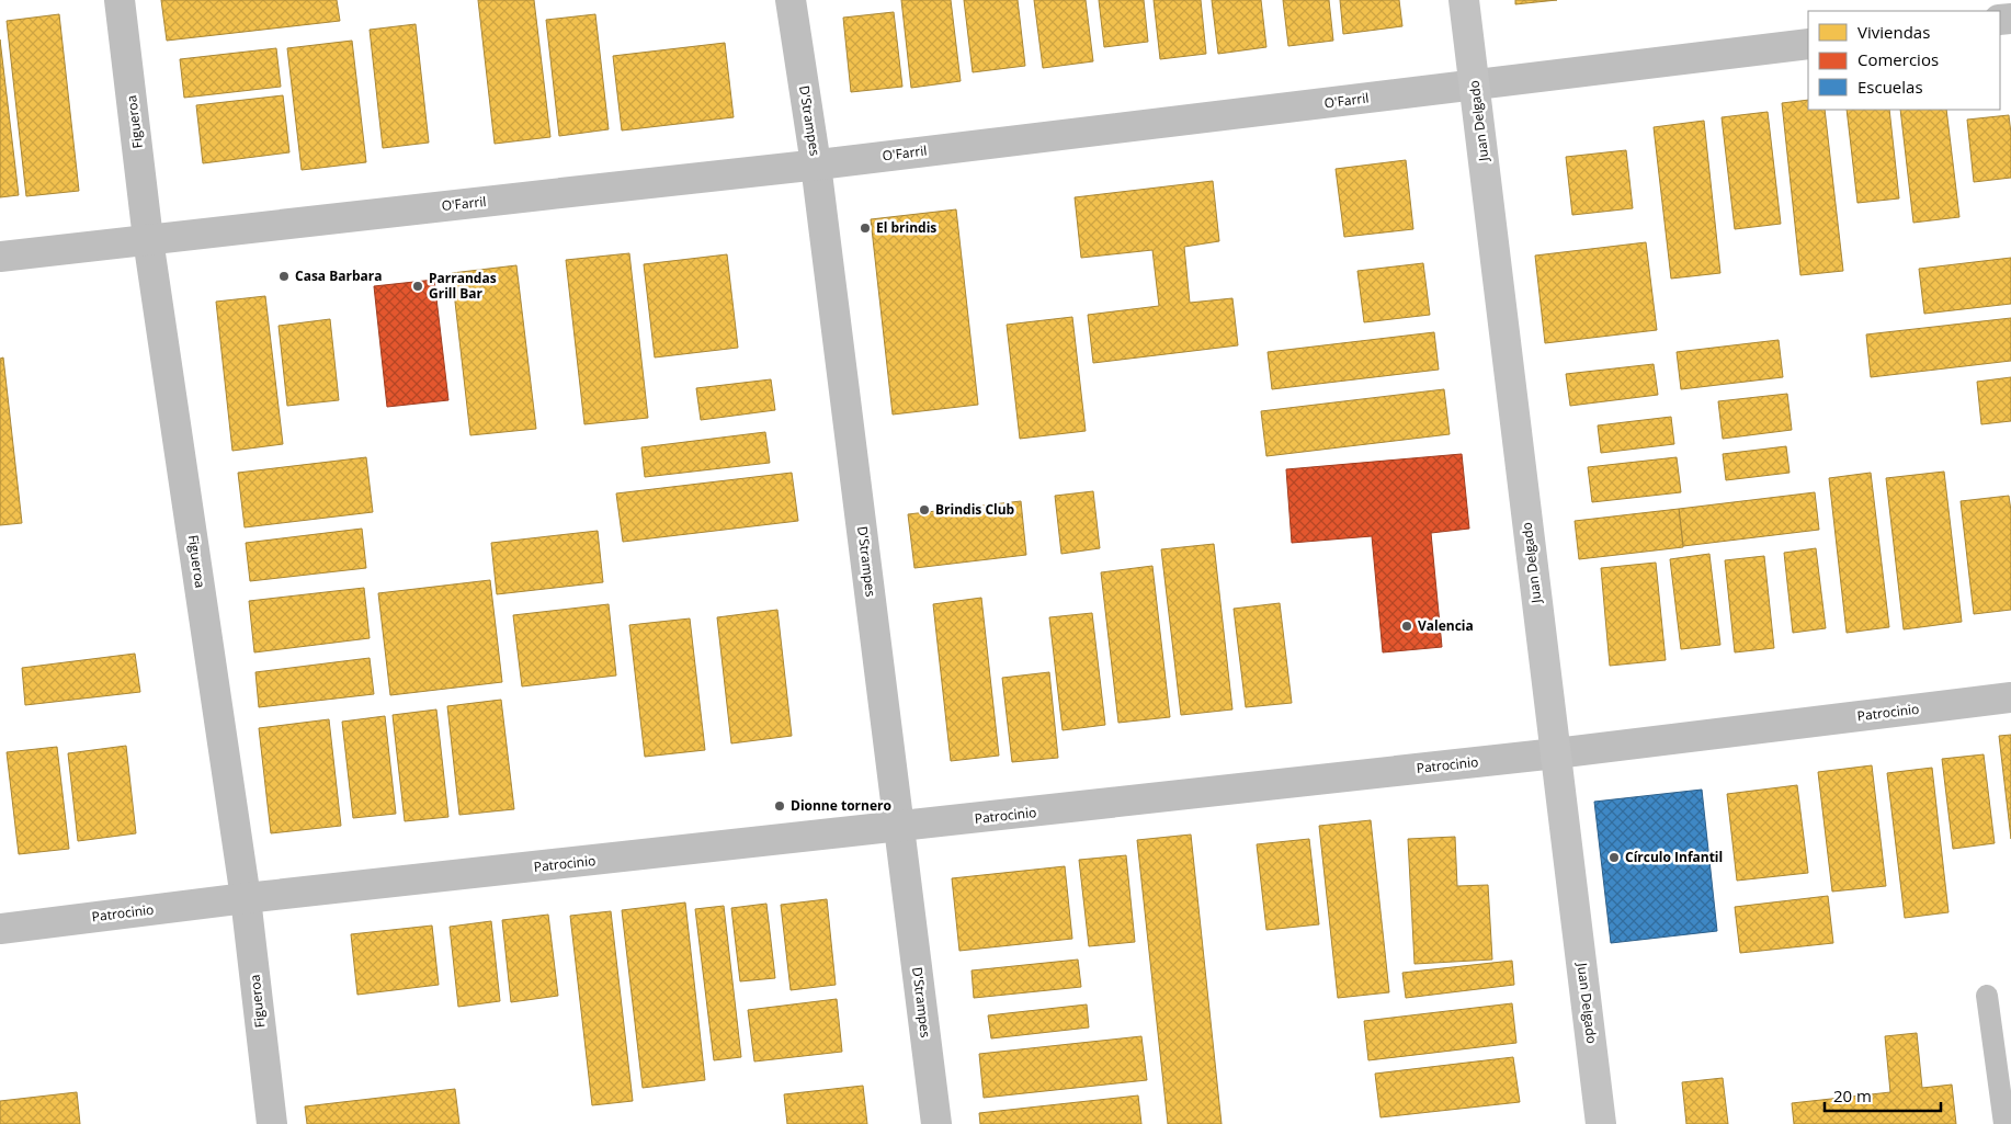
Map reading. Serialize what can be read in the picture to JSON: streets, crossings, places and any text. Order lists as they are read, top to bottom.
{
  "streets": {
    "street": [
      "O'Farril",
      "D'Strampes",
      "Juan Delgado",
      "Figueroa",
      "Patrocinio"
    ]
  },
  "crossings": [
    ["O'Farril", "D'Strampes"],
    ["O'Farril", "Juan Delgado"],
    ["O'Farril", "Figueroa"],
    ["D'Strampes", "Patrocinio"],
    ["Juan Delgado", "Patrocinio"],
    ["Figueroa", "Patrocinio"]
  ],
  "places": [
    "El brindis",
    "Casa Barbara",
    "Parrandas Grill Bar",
    "Brindis Club",
    "Valencia",
    "Dionne tornero",
    "Círculo Infantil"
  ],
  "legend": ["Viviendas", "Comercios", "Escuelas"],
  "scale_bar": "20 m"
}
